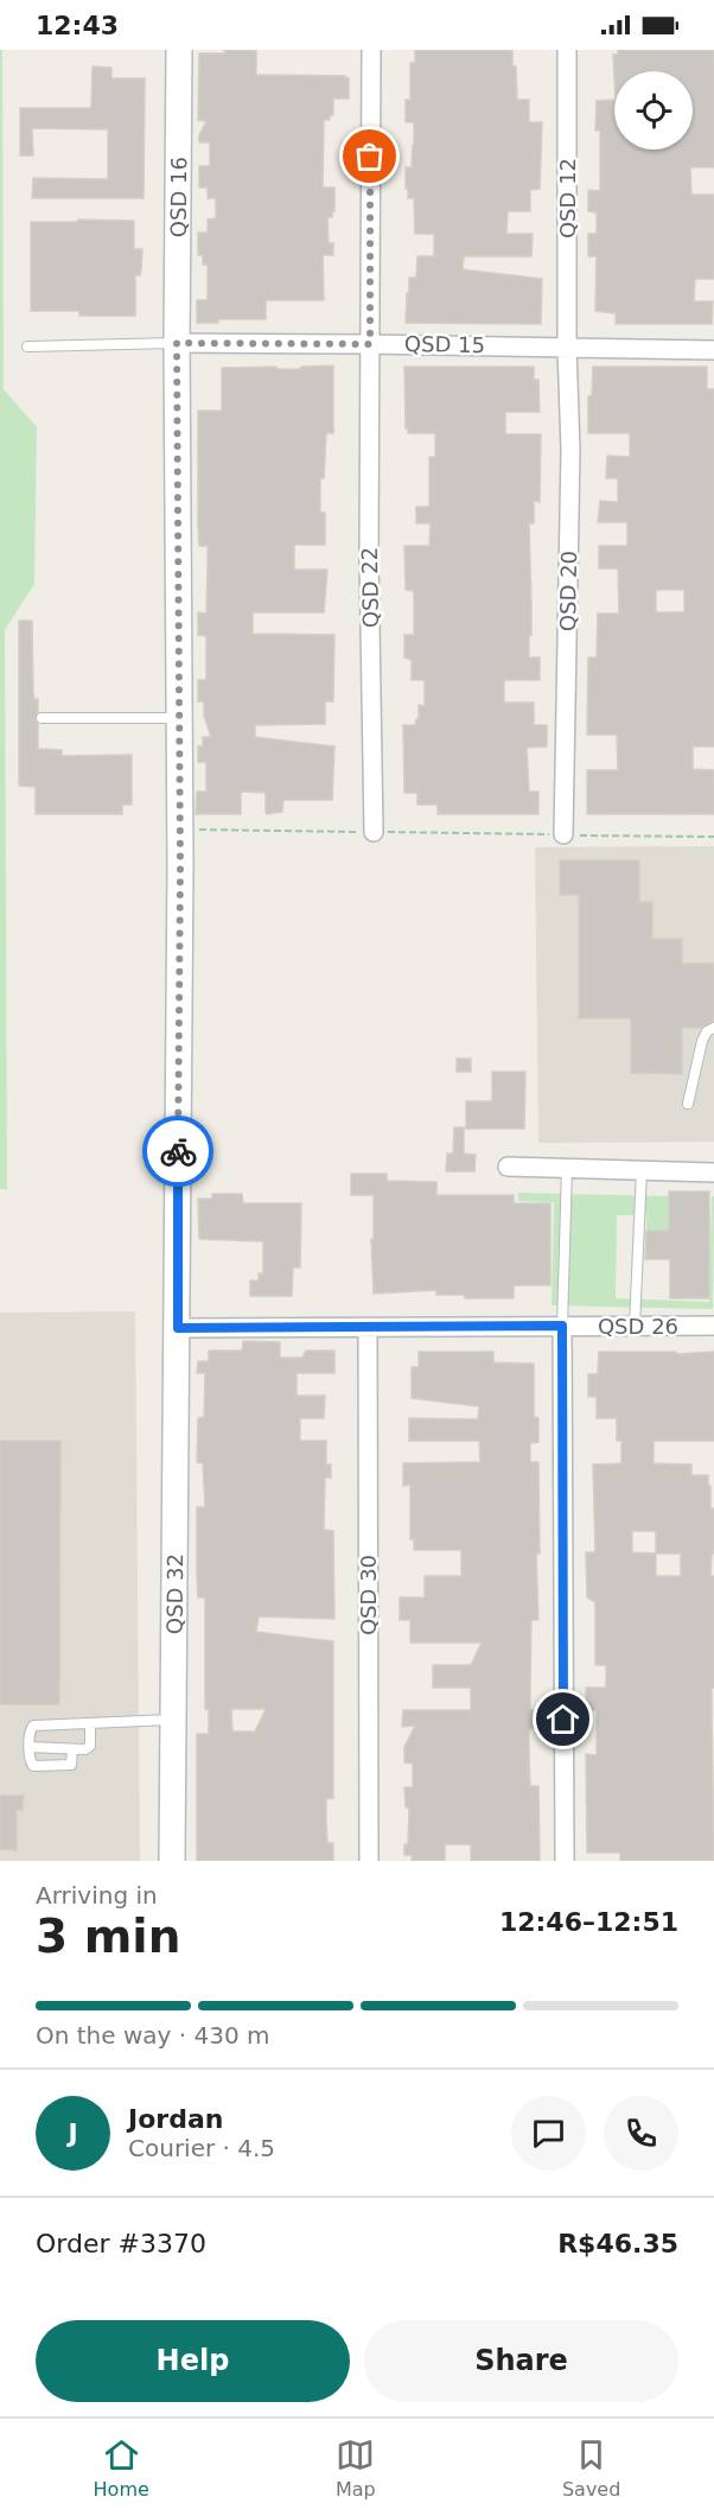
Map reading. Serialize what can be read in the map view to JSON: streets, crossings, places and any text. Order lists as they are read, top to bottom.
{
  "streets": {
    "street": [
      "QSD 16",
      "QSD 12",
      "QSD 15",
      "QSD 22",
      "QSD 20",
      "QSD 26",
      "QSD 32",
      "QSD 30"
    ]
  },
  "crossings": [
    ["QSD 16", "QSD 15"],
    ["QSD 16", "QSD 32"],
    ["QSD 12", "QSD 15"],
    ["QSD 12", "QSD 20"],
    ["QSD 15", "QSD 22"],
    ["QSD 15", "QSD 20"],
    ["QSD 26", "QSD 32"],
    ["QSD 26", "QSD 30"]
  ],
  "page": {
    "status": "12:43",
    "heading": ["3 min", "Arriving in", "12:46–12:51"],
    "panel": [
      "Jordan",
      "Courier · 4.5",
      "Order #3370",
      "R$46.35"
    ],
    "bar": "On the way · 430 m",
    "round": "J",
    "buttons": ["Help", "Share"],
    "tabs": ["Home", "Map", "Saved"]
  }
}
